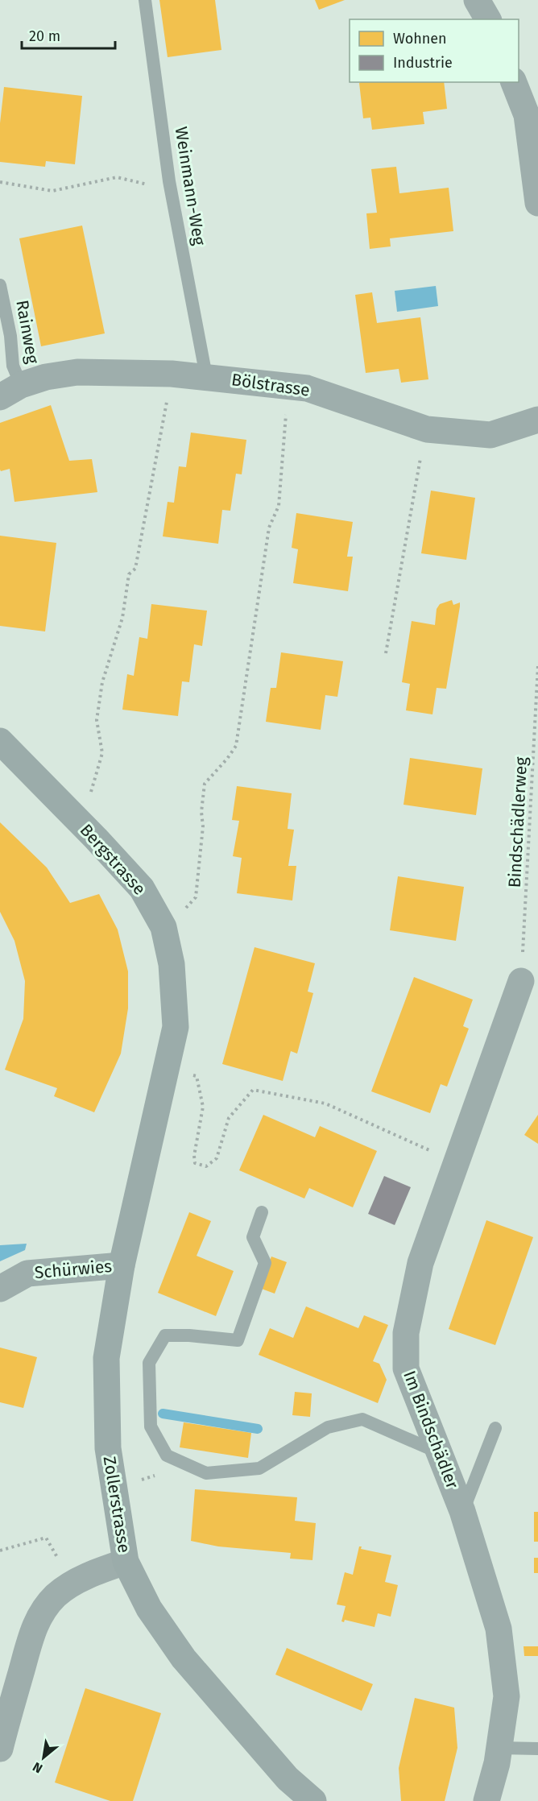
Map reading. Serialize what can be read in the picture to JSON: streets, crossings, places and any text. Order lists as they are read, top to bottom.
{
  "streets": {
    "street": [
      "Bölstrasse",
      "Bergstrasse",
      "Schürwies",
      "Im Bindschädler",
      "Zollerstrasse"
    ],
    "lane": ["Weinmann-Weg", "Rainweg"],
    "path": ["Bindschädlerweg"]
  },
  "crossings": [
    ["Weinmann-Weg", "Bölstrasse"],
    ["Rainweg", "Bölstrasse"],
    ["Bindschädlerweg", "Im Bindschädler"],
    ["Bergstrasse", "Zollerstrasse"],
    ["Schürwies", "Zollerstrasse"]
  ],
  "legend": ["Wohnen", "Industrie"],
  "scale_bar": "20 m",
  "north": "bottom left"
}
